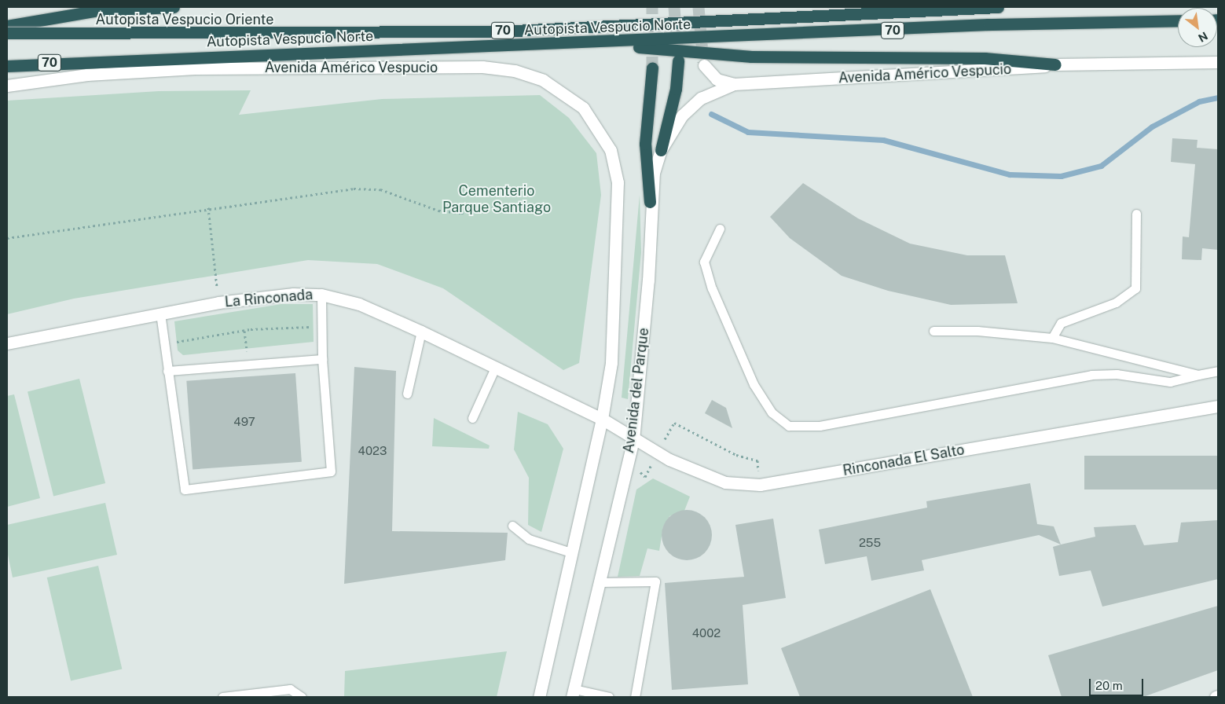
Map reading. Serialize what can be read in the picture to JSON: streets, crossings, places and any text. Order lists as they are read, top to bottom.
{
  "streets": {
    "highway": ["Autopista Vespucio Oriente", "Autopista Vespucio Norte", "70"],
    "street": [
      "Avenida Américo Vespucio",
      "La Rinconada",
      "Avenida del Parque",
      "Rinconada El Salto"
    ]
  },
  "crossings": [
    ["Avenida Américo Vespucio", "Avenida del Parque"],
    ["La Rinconada", "Avenida del Parque"],
    ["La Rinconada", "Rinconada El Salto"],
    ["Avenida del Parque", "Rinconada El Salto"]
  ],
  "parks": ["Cementerio Parque Santiago"],
  "house_numbers": [
    "497",
    "4023",
    "255",
    "4002"
  ],
  "scale_bar": "20 m",
  "north": "bottom right"
}
